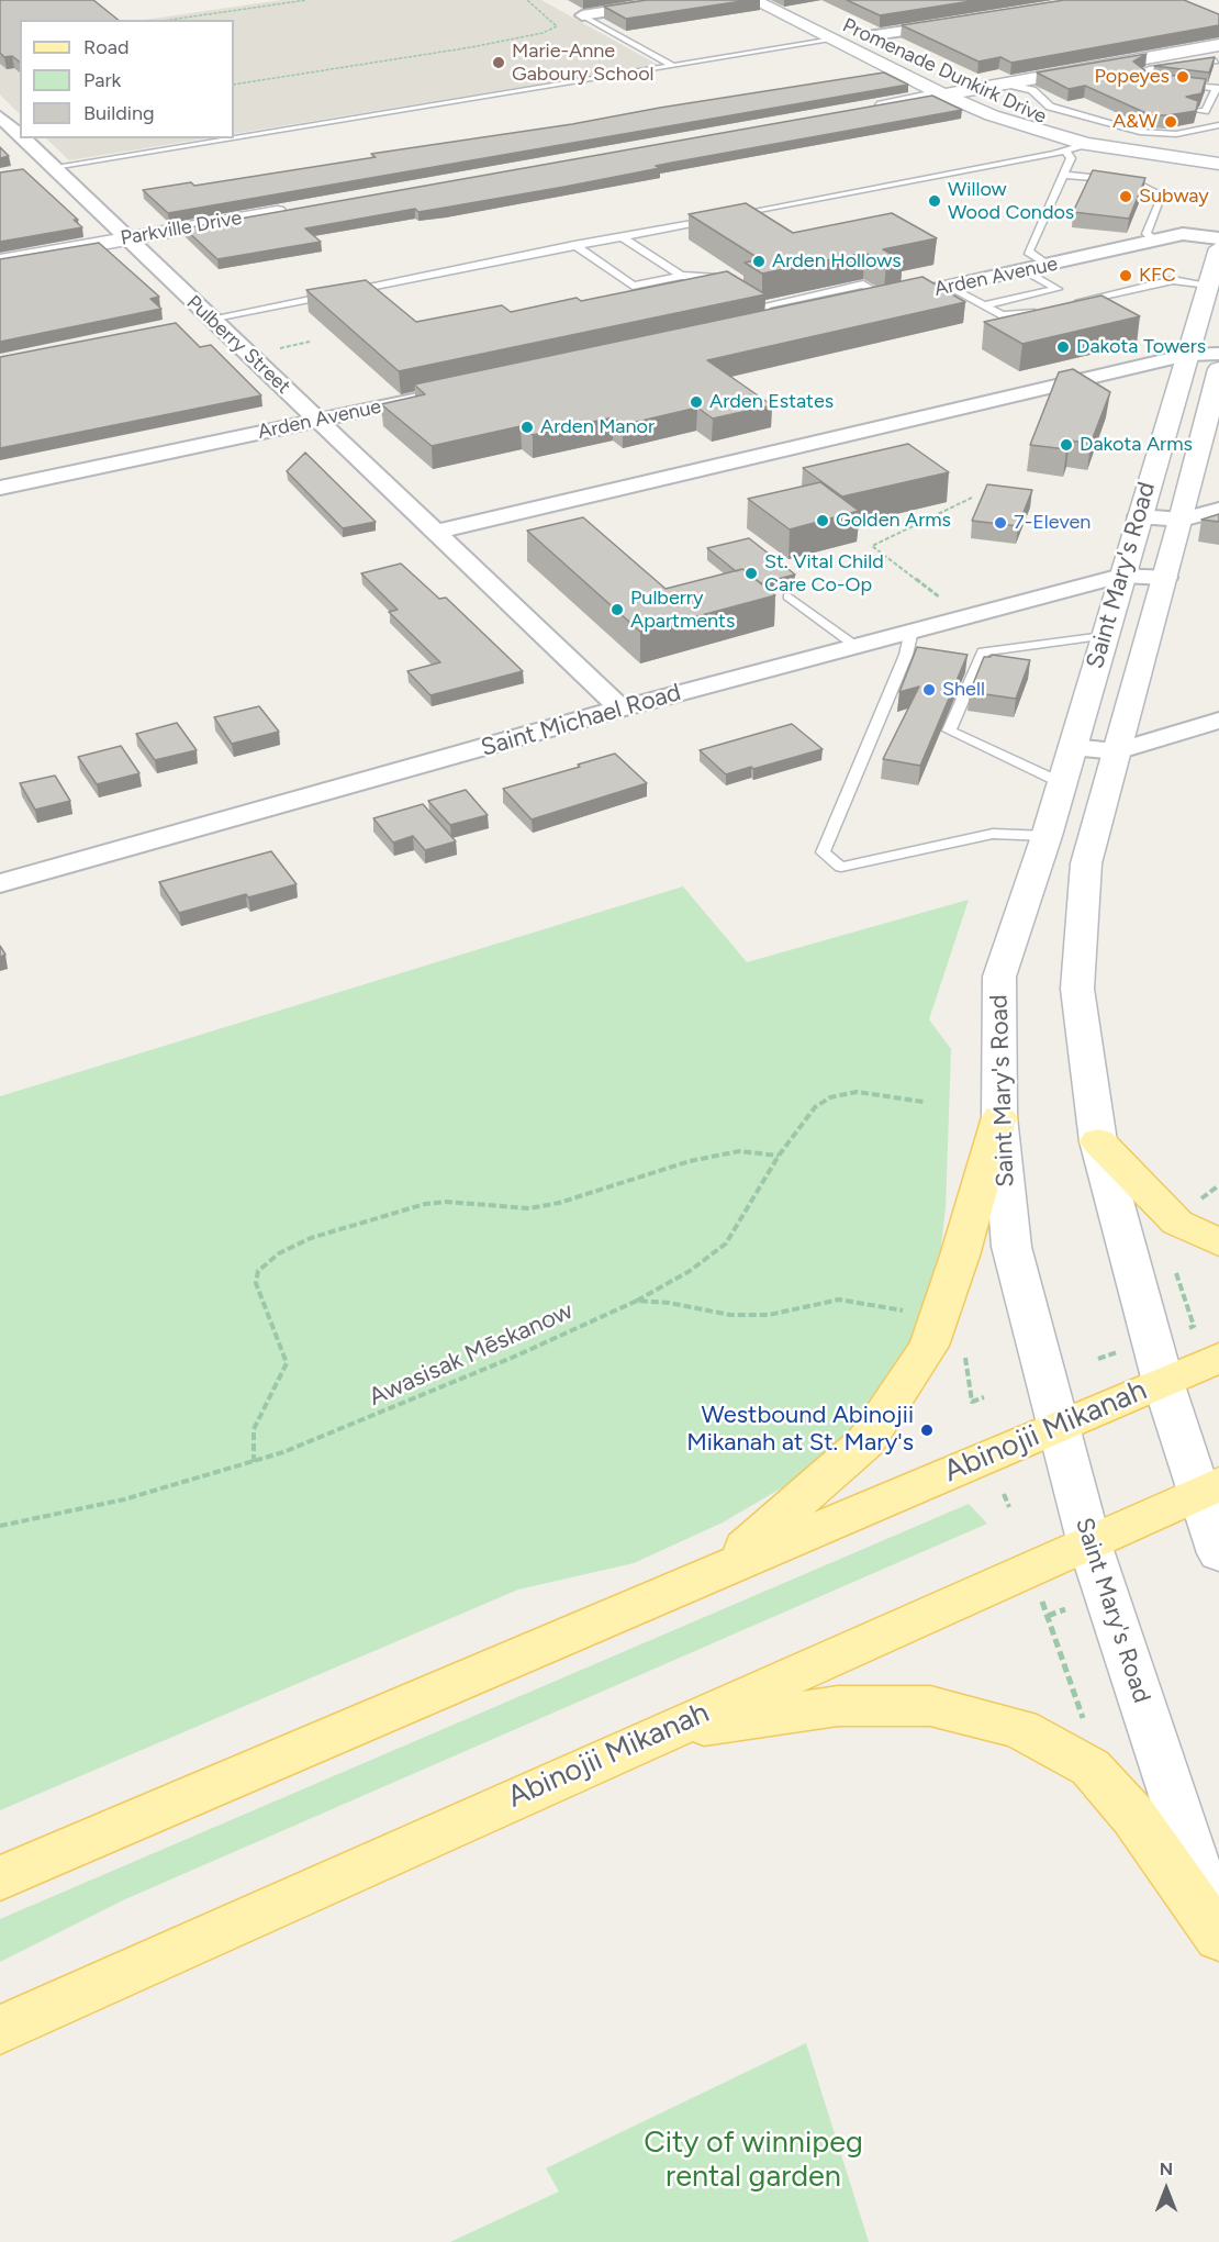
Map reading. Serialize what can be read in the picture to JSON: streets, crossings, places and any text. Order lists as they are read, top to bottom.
{
  "streets": {
    "main road": [
      "Promenade Dunkirk Drive",
      "Parkville Drive",
      "Saint Mary's Road",
      "Abinojii Mikanah"
    ],
    "street": ["Arden Avenue", "Pulberry Street", "Saint Michael Road"],
    "path": ["Awasisak Mēskanow"]
  },
  "crossings": [
    ["Parkville Drive", "Pulberry Street"],
    ["Arden Avenue", "Pulberry Street"],
    ["Pulberry Street", "Saint Michael Road"],
    ["Saint Mary's Road", "Saint Michael Road"],
    ["Saint Mary's Road", "Abinojii Mikanah"]
  ],
  "parks": ["City of winnipeg rental garden"],
  "places": [
    "Marie-Anne Gaboury School",
    "Popeyes",
    "A&W",
    "Subway",
    "Willow Wood Condos",
    "Arden Hollows",
    "KFC",
    "Dakota Towers",
    "Arden Estates",
    "Arden Manor",
    "Dakota Arms",
    "Golden Arms",
    "7-Eleven",
    "St. Vital Child Care Co-Op",
    "Pulberry Apartments",
    "Shell",
    "Westbound Abinojii Mikanah at St. Mary's"
  ],
  "legend": ["Road", "Park", "Building"],
  "north": "top"
}
